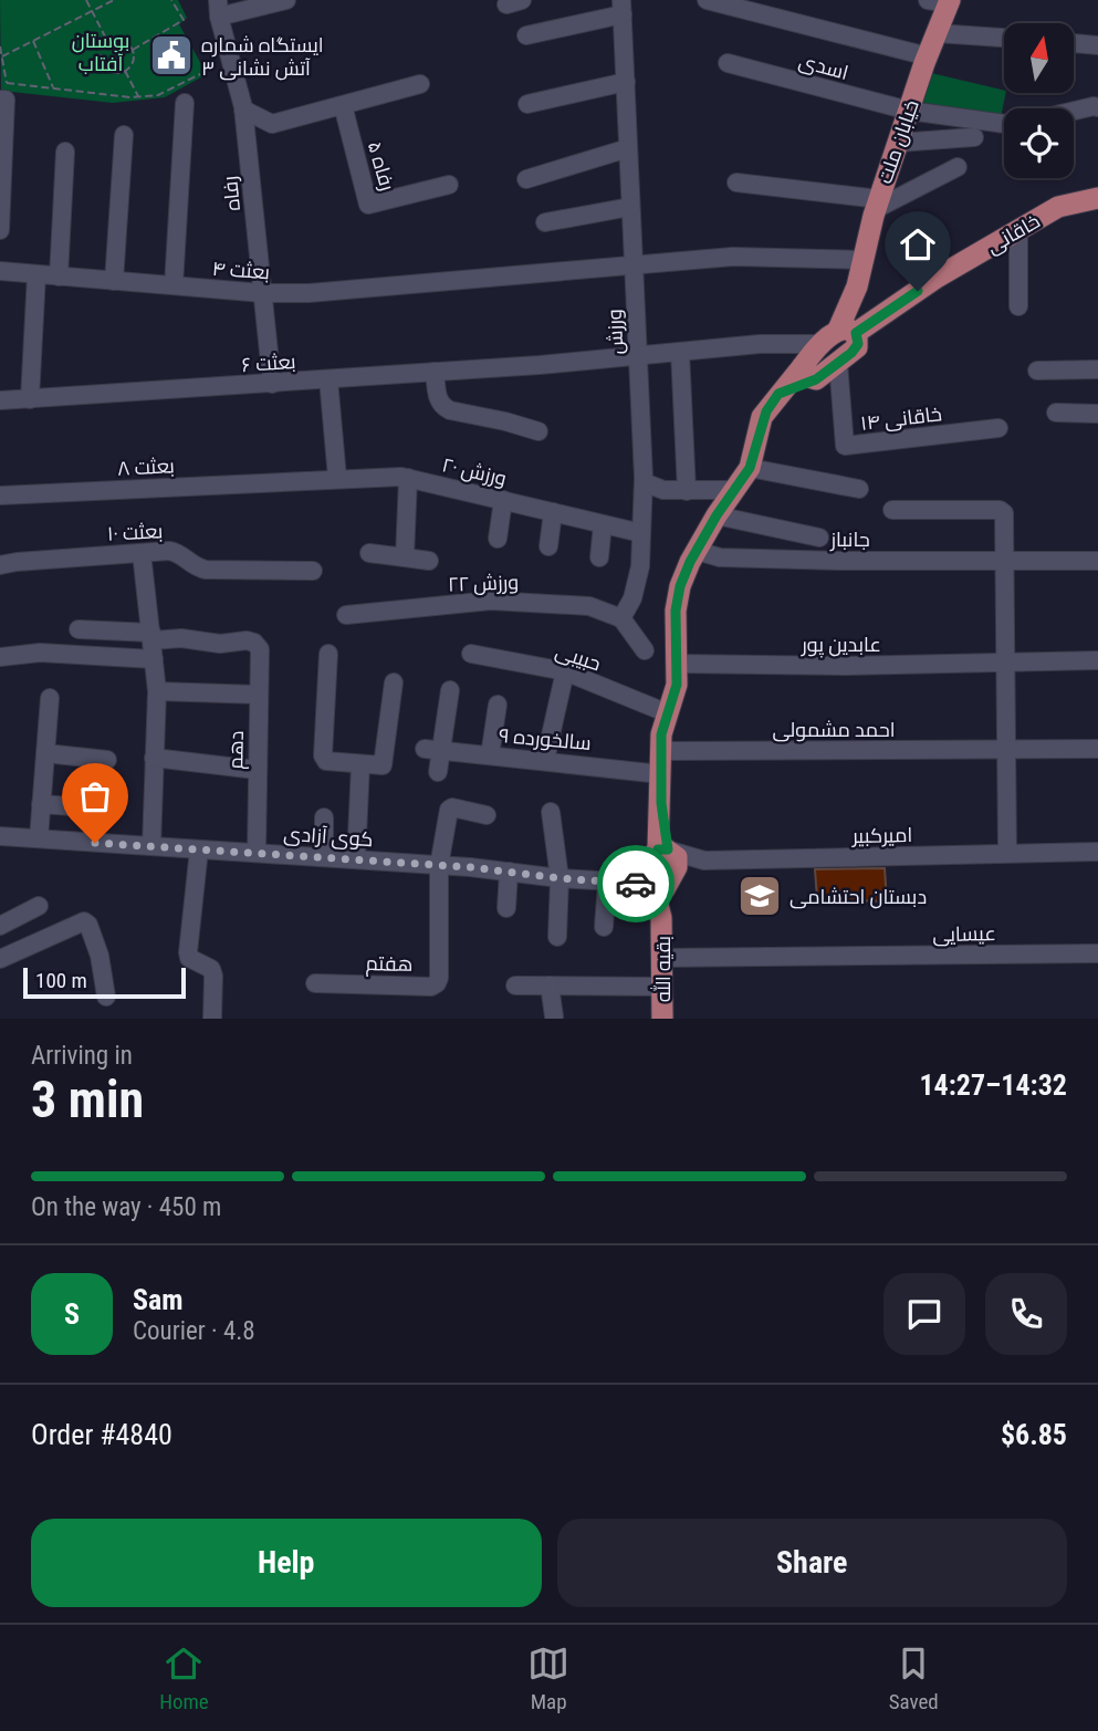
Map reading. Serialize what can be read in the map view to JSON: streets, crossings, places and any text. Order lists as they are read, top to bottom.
{
  "streets": {
    "main road": ["خیابان ملت", "خاقانی", "بقیه الله"],
    "street": [
      "اسدی",
      "رفاه ۵",
      "رفاه",
      "بعثت ۴",
      "ورزش",
      "بعثت ۶",
      "خاقانی ۱۴",
      "بعثت ٨",
      "ورزش ۲۰",
      "بعثت ۱۰",
      "جانباز",
      "ورزش ۲۲",
      "عابدین پور",
      "حبیبی",
      "احمد مشمولی",
      "سالخورده ۹",
      "دهم",
      "امیرکبیر",
      "کوی آزادی",
      "عیسایی",
      "هفتم"
    ]
  },
  "crossings": [
    ["اسدی", "خیابان ملت"],
    ["خیابان ملت", "خاقانی"],
    ["خیابان ملت", "بعثت ۴"],
    ["خیابان ملت", "بعثت ۶"],
    ["رفاه", "بعثت ۴"],
    ["رفاه", "بعثت ۶"],
    ["خاقانی", "بعثت ۶"],
    ["بعثت ۴", "ورزش"],
    ["ورزش", "بعثت ۶"],
    ["ورزش", "ورزش ۲۰"],
    ["ورزش", "ورزش ۲۲"],
    ["بعثت ٨", "ورزش ۲۰"],
    ["جانباز", "بقیه الله"],
    ["عابدین پور", "بقیه الله"],
    ["حبیبی", "بقیه الله"],
    ["احمد مشمولی", "بقیه الله"],
    ["سالخورده ۹", "بقیه الله"],
    ["دهم", "کوی آزادی"],
    ["امیرکبیر", "بقیه الله"],
    ["کوی آزادی", "هفتم"],
    ["کوی آزادی", "بقیه الله"],
    ["عیسایی", "بقیه الله"]
  ],
  "parks": ["بوستان آفتاب"],
  "places": {
    "public building": ["ایستگاه شماره ۳ آتش نشانی"],
    "school or university": ["دبستان احتشامی"]
  },
  "scale_bar": "100 m",
  "north": "top",
  "page": {
    "scale": "100 m",
    "heading": ["3 min", "Arriving in", "14:27–14:32"],
    "panel": [
      "Sam",
      "Courier · 4.8",
      "Order #4840",
      "$6.85"
    ],
    "bar": "On the way · 450 m",
    "round": "S",
    "buttons": ["Help", "Share"],
    "tabs": ["Home", "Map", "Saved"]
  }
}
